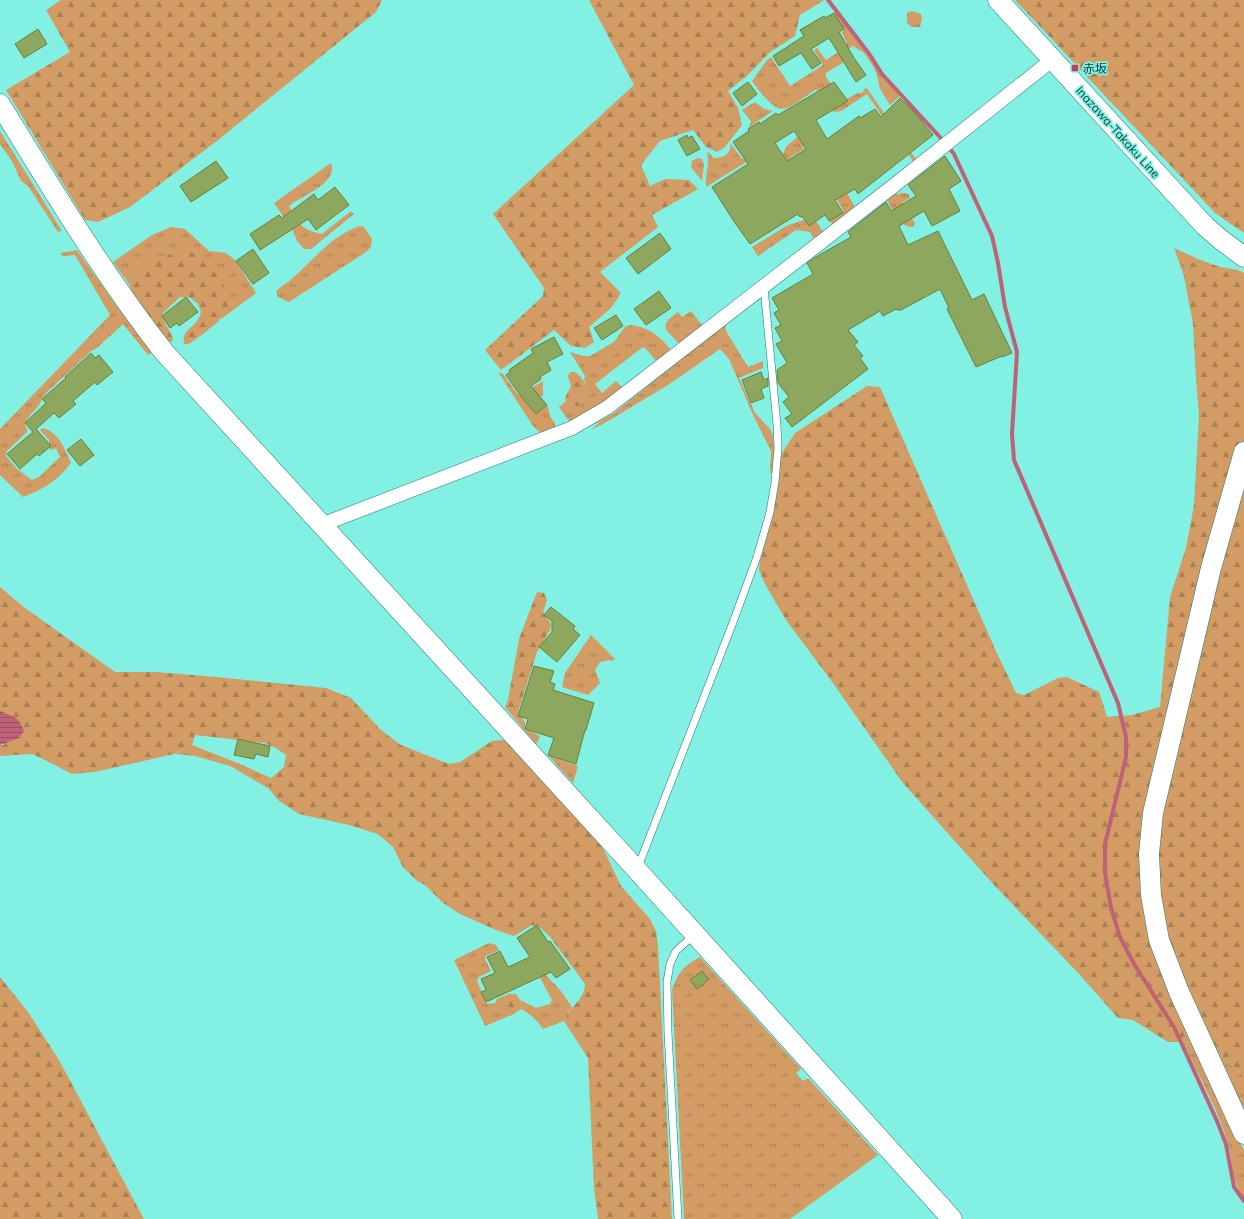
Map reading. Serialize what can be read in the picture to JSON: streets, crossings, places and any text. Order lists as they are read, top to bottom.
{
  "streets": {
    "street": ["Inazawa-Takaku Line"]
  },
  "places": {
    "transit": ["赤坂"]
  }
}
